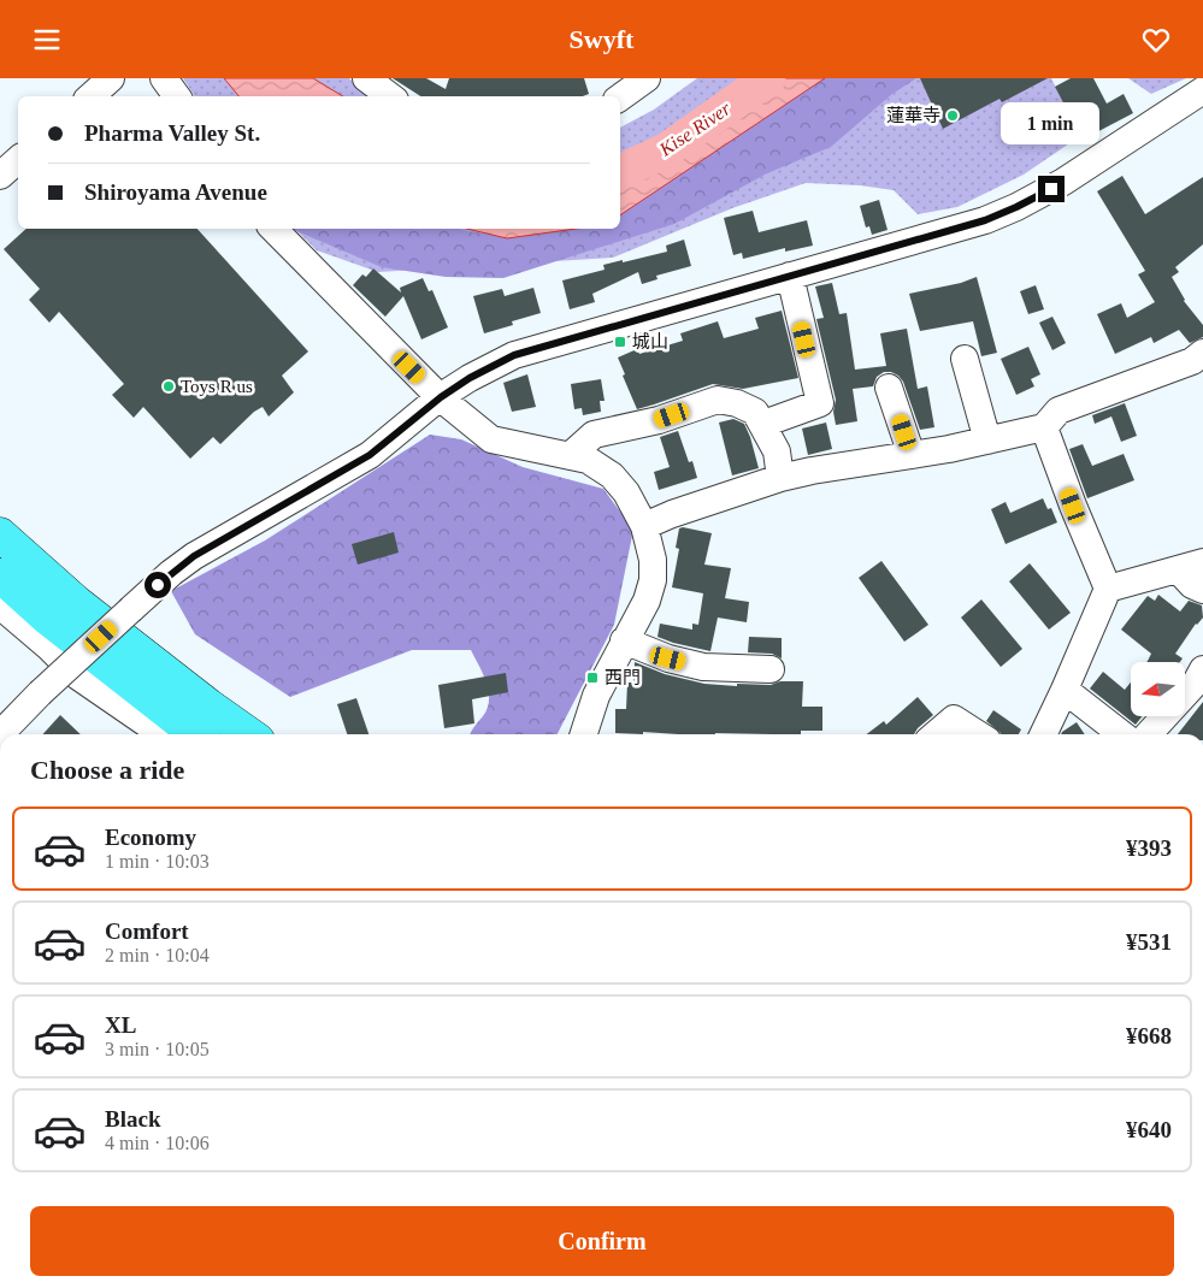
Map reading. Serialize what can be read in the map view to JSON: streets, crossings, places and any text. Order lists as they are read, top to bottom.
{
  "water": ["Kise River"],
  "places": {
    "other": ["蓮華寺", "Toys R us"],
    "transit": ["城山", "西門"]
  },
  "north": "left",
  "page": {
    "header": "Swyft",
    "banner": ["Pharma Valley St.", "Shiroyama Avenue"],
    "bubble": "1 min",
    "heading": "Choose a ride",
    "list": [
      {
        "name": "Economy",
        "note": "1 min · 10:03",
        "value": "¥393"
      },
      {
        "name": "Comfort",
        "note": "2 min · 10:04",
        "value": "¥531"
      },
      {
        "name": "XL",
        "note": "3 min · 10:05",
        "value": "¥668"
      },
      {
        "name": "Black",
        "note": "4 min · 10:06",
        "value": "¥640"
      }
    ],
    "buttons": "Confirm"
  }
}
